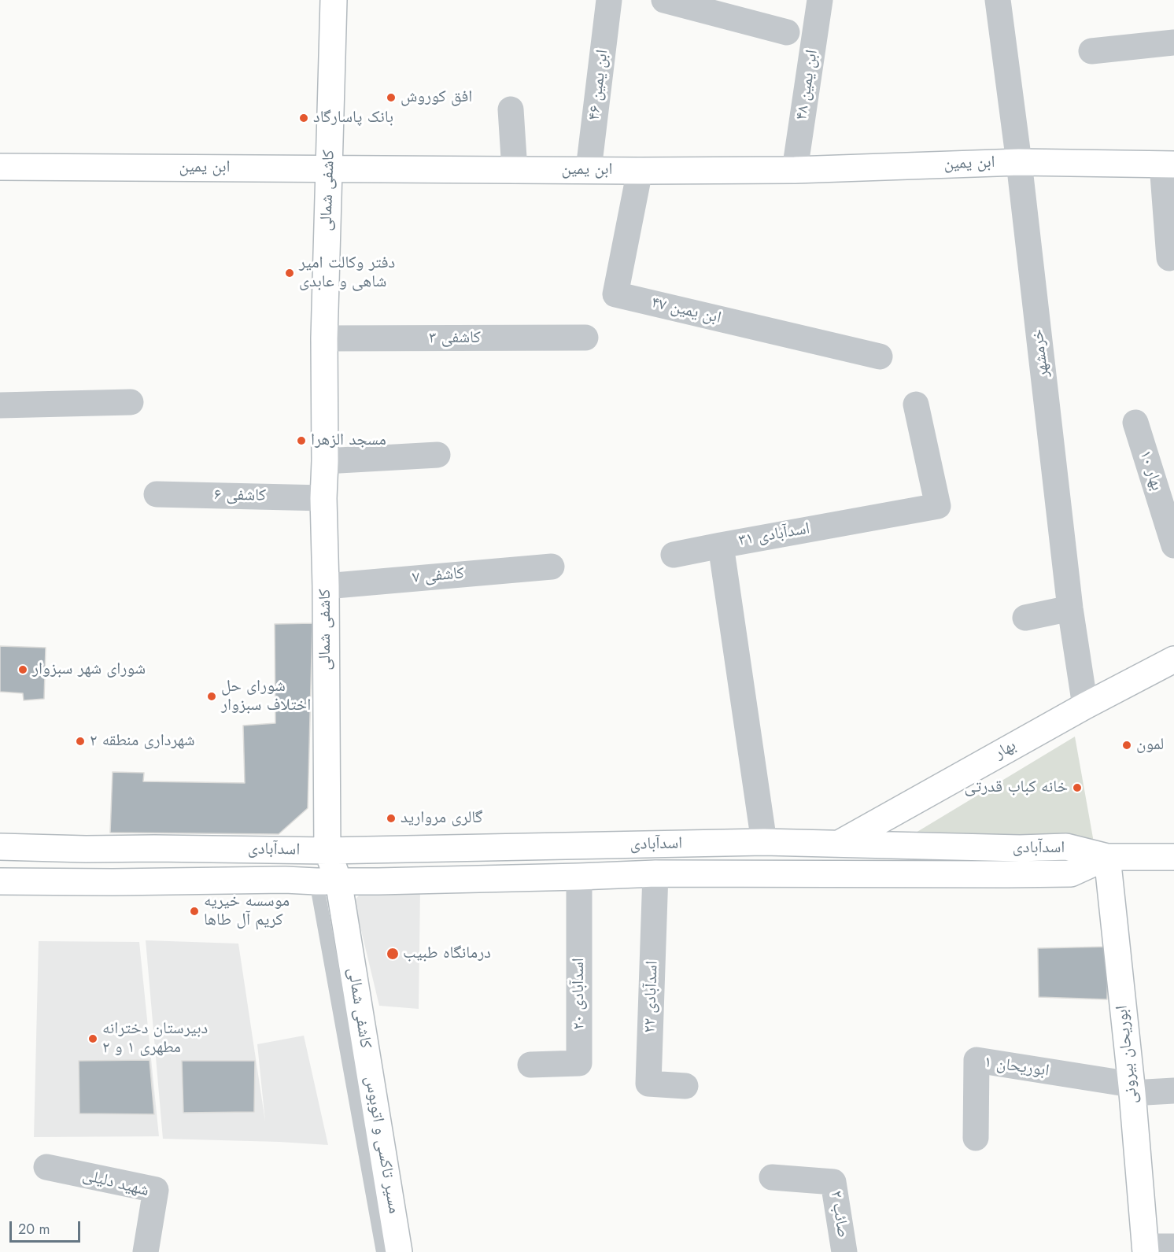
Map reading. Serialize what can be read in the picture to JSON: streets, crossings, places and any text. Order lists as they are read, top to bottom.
{
  "streets": {
    "main road": [
      "ابن یمین",
      "کاشفی شمالی",
      "بهار",
      "اسدآبادی",
      "ابوریحان بیرونی"
    ],
    "street": [
      "ابن یمین ۴۶",
      "ابن یمین ۴۸",
      "ابن یمین ۴۷",
      "کاشفی ۳",
      "خرمشهر",
      "بهار ۱۰",
      "کاشفی ۶",
      "اسدآبادی ۳۱",
      "کاشفی ۷",
      "اسدآبادی ۲۰",
      "اسدآبادی ۲۲",
      "ابوریحان ۱",
      "شهید دلیلی",
      "صائب ۲"
    ],
    "lane": ["مسیر تاکسی و اتوبوس"]
  },
  "crossings": [
    ["ابن یمین ۴۶", "ابن یمین"],
    ["ابن یمین ۴۸", "ابن یمین"],
    ["ابن یمین", "کاشفی شمالی"],
    ["ابن یمین", "ابن یمین ۴۷"],
    ["ابن یمین", "خرمشهر"],
    ["کاشفی شمالی", "کاشفی ۳"],
    ["کاشفی شمالی", "کاشفی ۶"],
    ["کاشفی شمالی", "کاشفی ۷"],
    ["کاشفی شمالی", "اسدآبادی"],
    ["کاشفی شمالی", "مسیر تاکسی و اتوبوس"],
    ["خرمشهر", "بهار"],
    ["اسدآبادی ۳۱", "اسدآبادی"],
    ["بهار", "اسدآبادی"],
    ["اسدآبادی", "اسدآبادی ۲۰"],
    ["اسدآبادی", "اسدآبادی ۲۲"],
    ["اسدآبادی", "ابوریحان بیرونی"],
    ["اسدآبادی", "مسیر تاکسی و اتوبوس"],
    ["ابوریحان بیرونی", "ابوریحان ۱"]
  ],
  "places": [
    "افق کوروش",
    "بانک پاسارگاد",
    "دفتر وکالت امیر شاهی و عابدی",
    "مسجد الزهرا",
    "شورای شهر سبزوار",
    "شورای حل اختلاف سبزوار",
    "شهرداری منطقه ۲",
    "لمون",
    "خانه کباب قدرتی",
    "گالری مروارید",
    "موسسه خیریه کریم آل طاها",
    "درمانگاه طبیب",
    "دبیرستان دخترانه مطهری ۱ و ۲"
  ],
  "scale_bar": "20 m"
}
